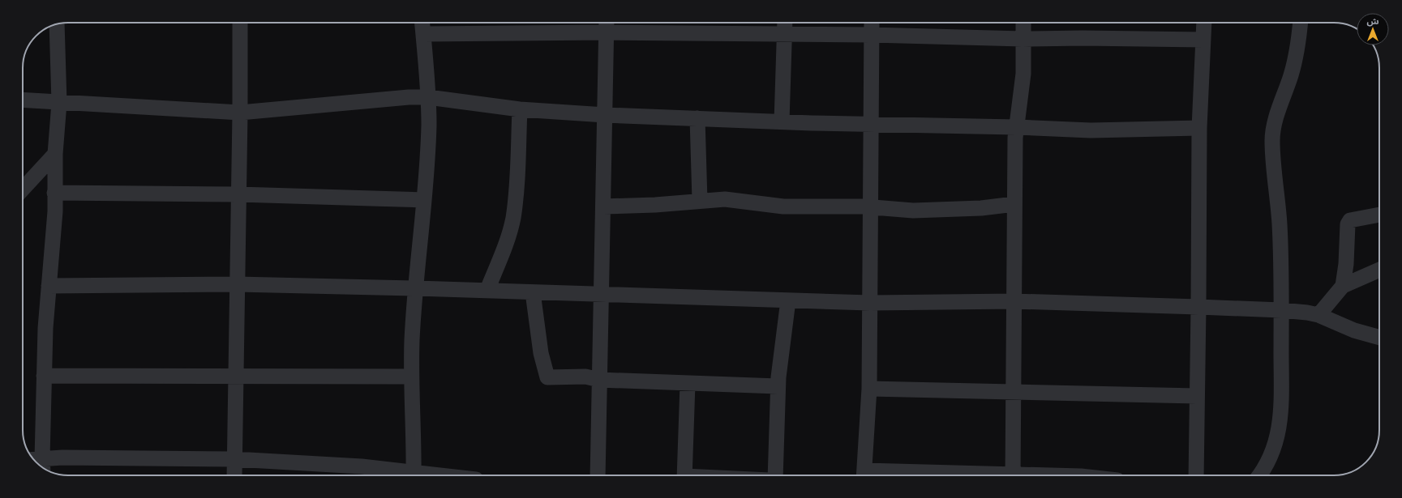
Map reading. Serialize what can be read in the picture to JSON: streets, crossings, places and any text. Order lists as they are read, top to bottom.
{
  "north": "top"
}
